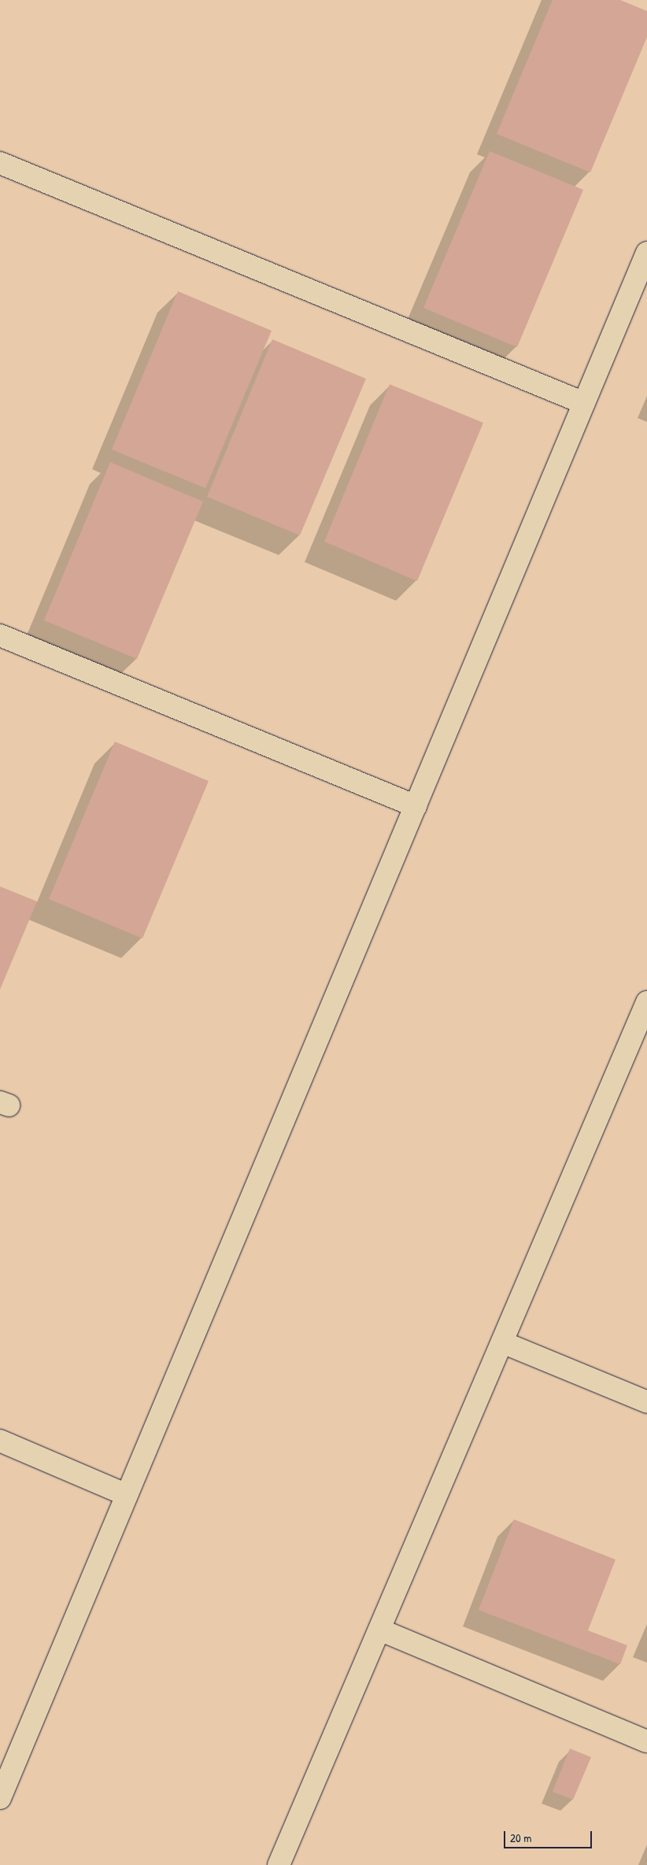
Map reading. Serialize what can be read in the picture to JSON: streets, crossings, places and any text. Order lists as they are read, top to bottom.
{
  "scale_bar": "20 m"
}
